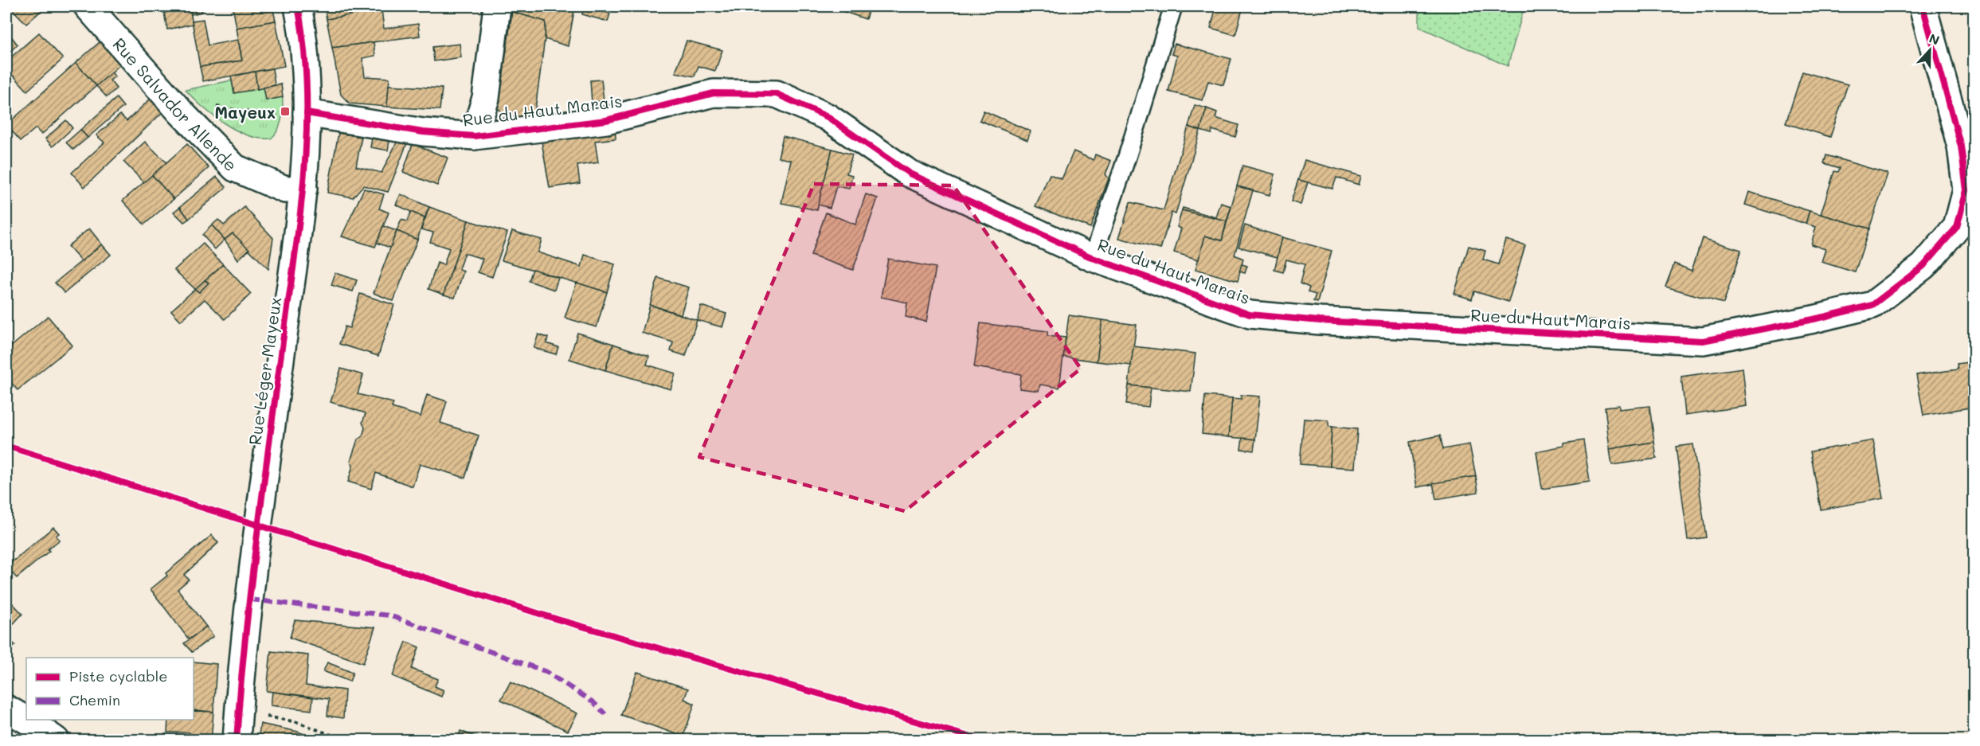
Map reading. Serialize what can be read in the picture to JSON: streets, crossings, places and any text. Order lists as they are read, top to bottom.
{
  "streets": {
    "street": ["Rue Salvador Allende", "Rue du Haut Marais", "Rue Léger Mayeux"]
  },
  "crossings": [
    ["Rue Salvador Allende", "Rue Léger Mayeux"],
    ["Rue du Haut Marais", "Rue Léger Mayeux"]
  ],
  "places": {
    "transit": ["Mayeux"]
  },
  "legend": ["Piste cyclable", "Chemin"],
  "north": "top"
}
